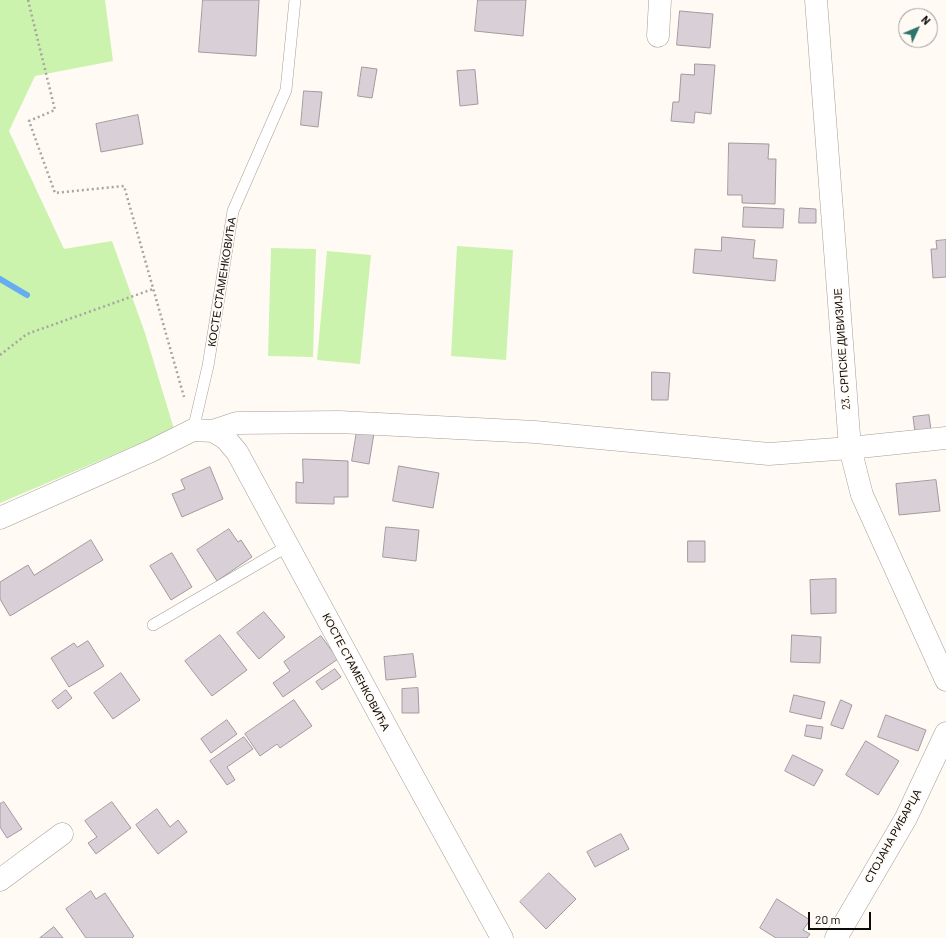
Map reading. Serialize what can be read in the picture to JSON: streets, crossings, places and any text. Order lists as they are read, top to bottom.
{
  "streets": {
    "street": ["КОСТЕ СТАМЕНКОВИЋА", "23. СРПСКЕ ДИВИЗИЈЕ", "СТОЈАНА РИБАРЦА"]
  },
  "scale_bar": "20 m",
  "north": "top right"
}
